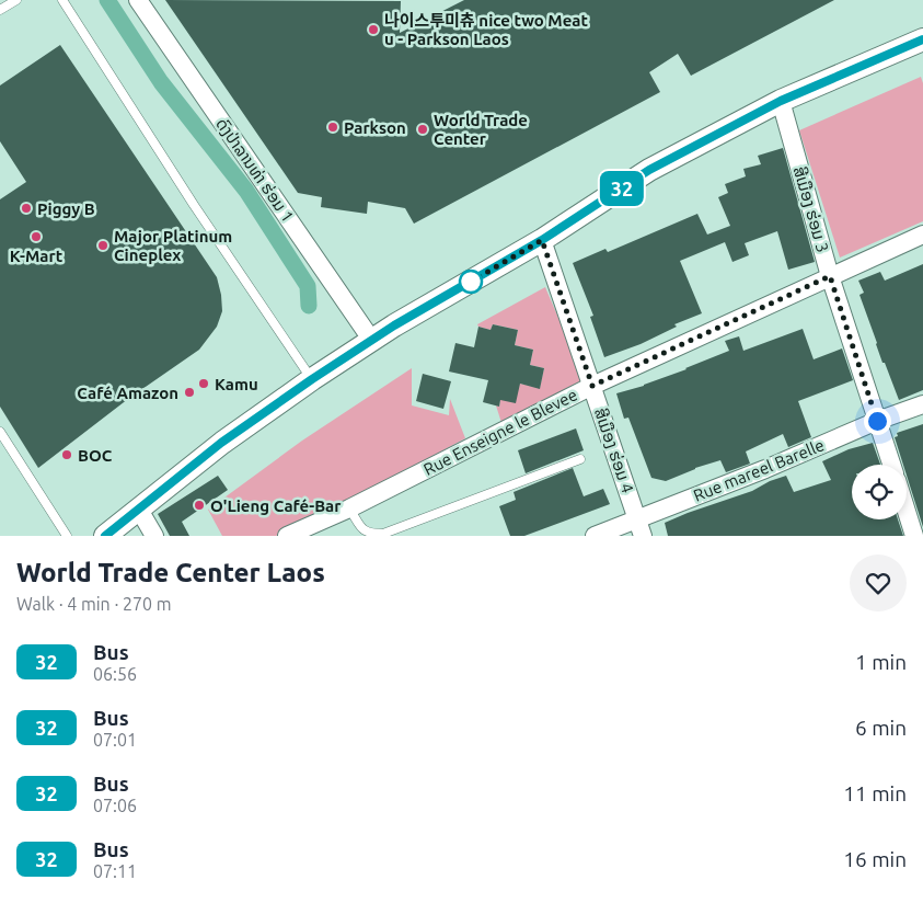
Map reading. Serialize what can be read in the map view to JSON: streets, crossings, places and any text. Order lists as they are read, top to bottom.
{
  "streets": {
    "street": [
      "ດົງປ່າລານທ່າ ຮ່ອມ 1",
      "ສີເມືອງ ຮ່ອມ 3",
      "Rue Enseigne le Blevee",
      "ສີເມືອງ ຮ່ອມ 4",
      "Rue mareel Barelle"
    ]
  },
  "crossings": [
    ["ສີເມືອງ ຮ່ອມ 3", "Rue Enseigne le Blevee"],
    ["ສີເມືອງ ຮ່ອມ 3", "Rue mareel Barelle"],
    ["Rue Enseigne le Blevee", "ສີເມືອງ ຮ່ອມ 4"],
    ["ສີເມືອງ ຮ່ອມ 4", "Rue mareel Barelle"]
  ],
  "places": [
    "나이스투미츄 nice two Meat u - Parkson Laos",
    "Parkson",
    "World Trade Center",
    "Piggy B",
    "K-Mart",
    "Major Platinum Cineplex",
    "Kamu",
    "Café Amazon",
    "BOC",
    "O'Lieng Café-Bar"
  ],
  "lines": ["bus line 32"],
  "page": {
    "on_map": "32",
    "heading": ["World Trade Center Laos", "Walk · 4 min · 270 m"],
    "list": [
      {
        "mark": "32",
        "name": "Bus",
        "note": "06:56",
        "value": "1 min"
      },
      {
        "mark": "32",
        "name": "Bus",
        "note": "07:01",
        "value": "6 min"
      },
      {
        "mark": "32",
        "name": "Bus",
        "note": "07:06",
        "value": "11 min"
      },
      {
        "mark": "32",
        "name": "Bus",
        "note": "07:11",
        "value": "16 min"
      }
    ]
  }
}
